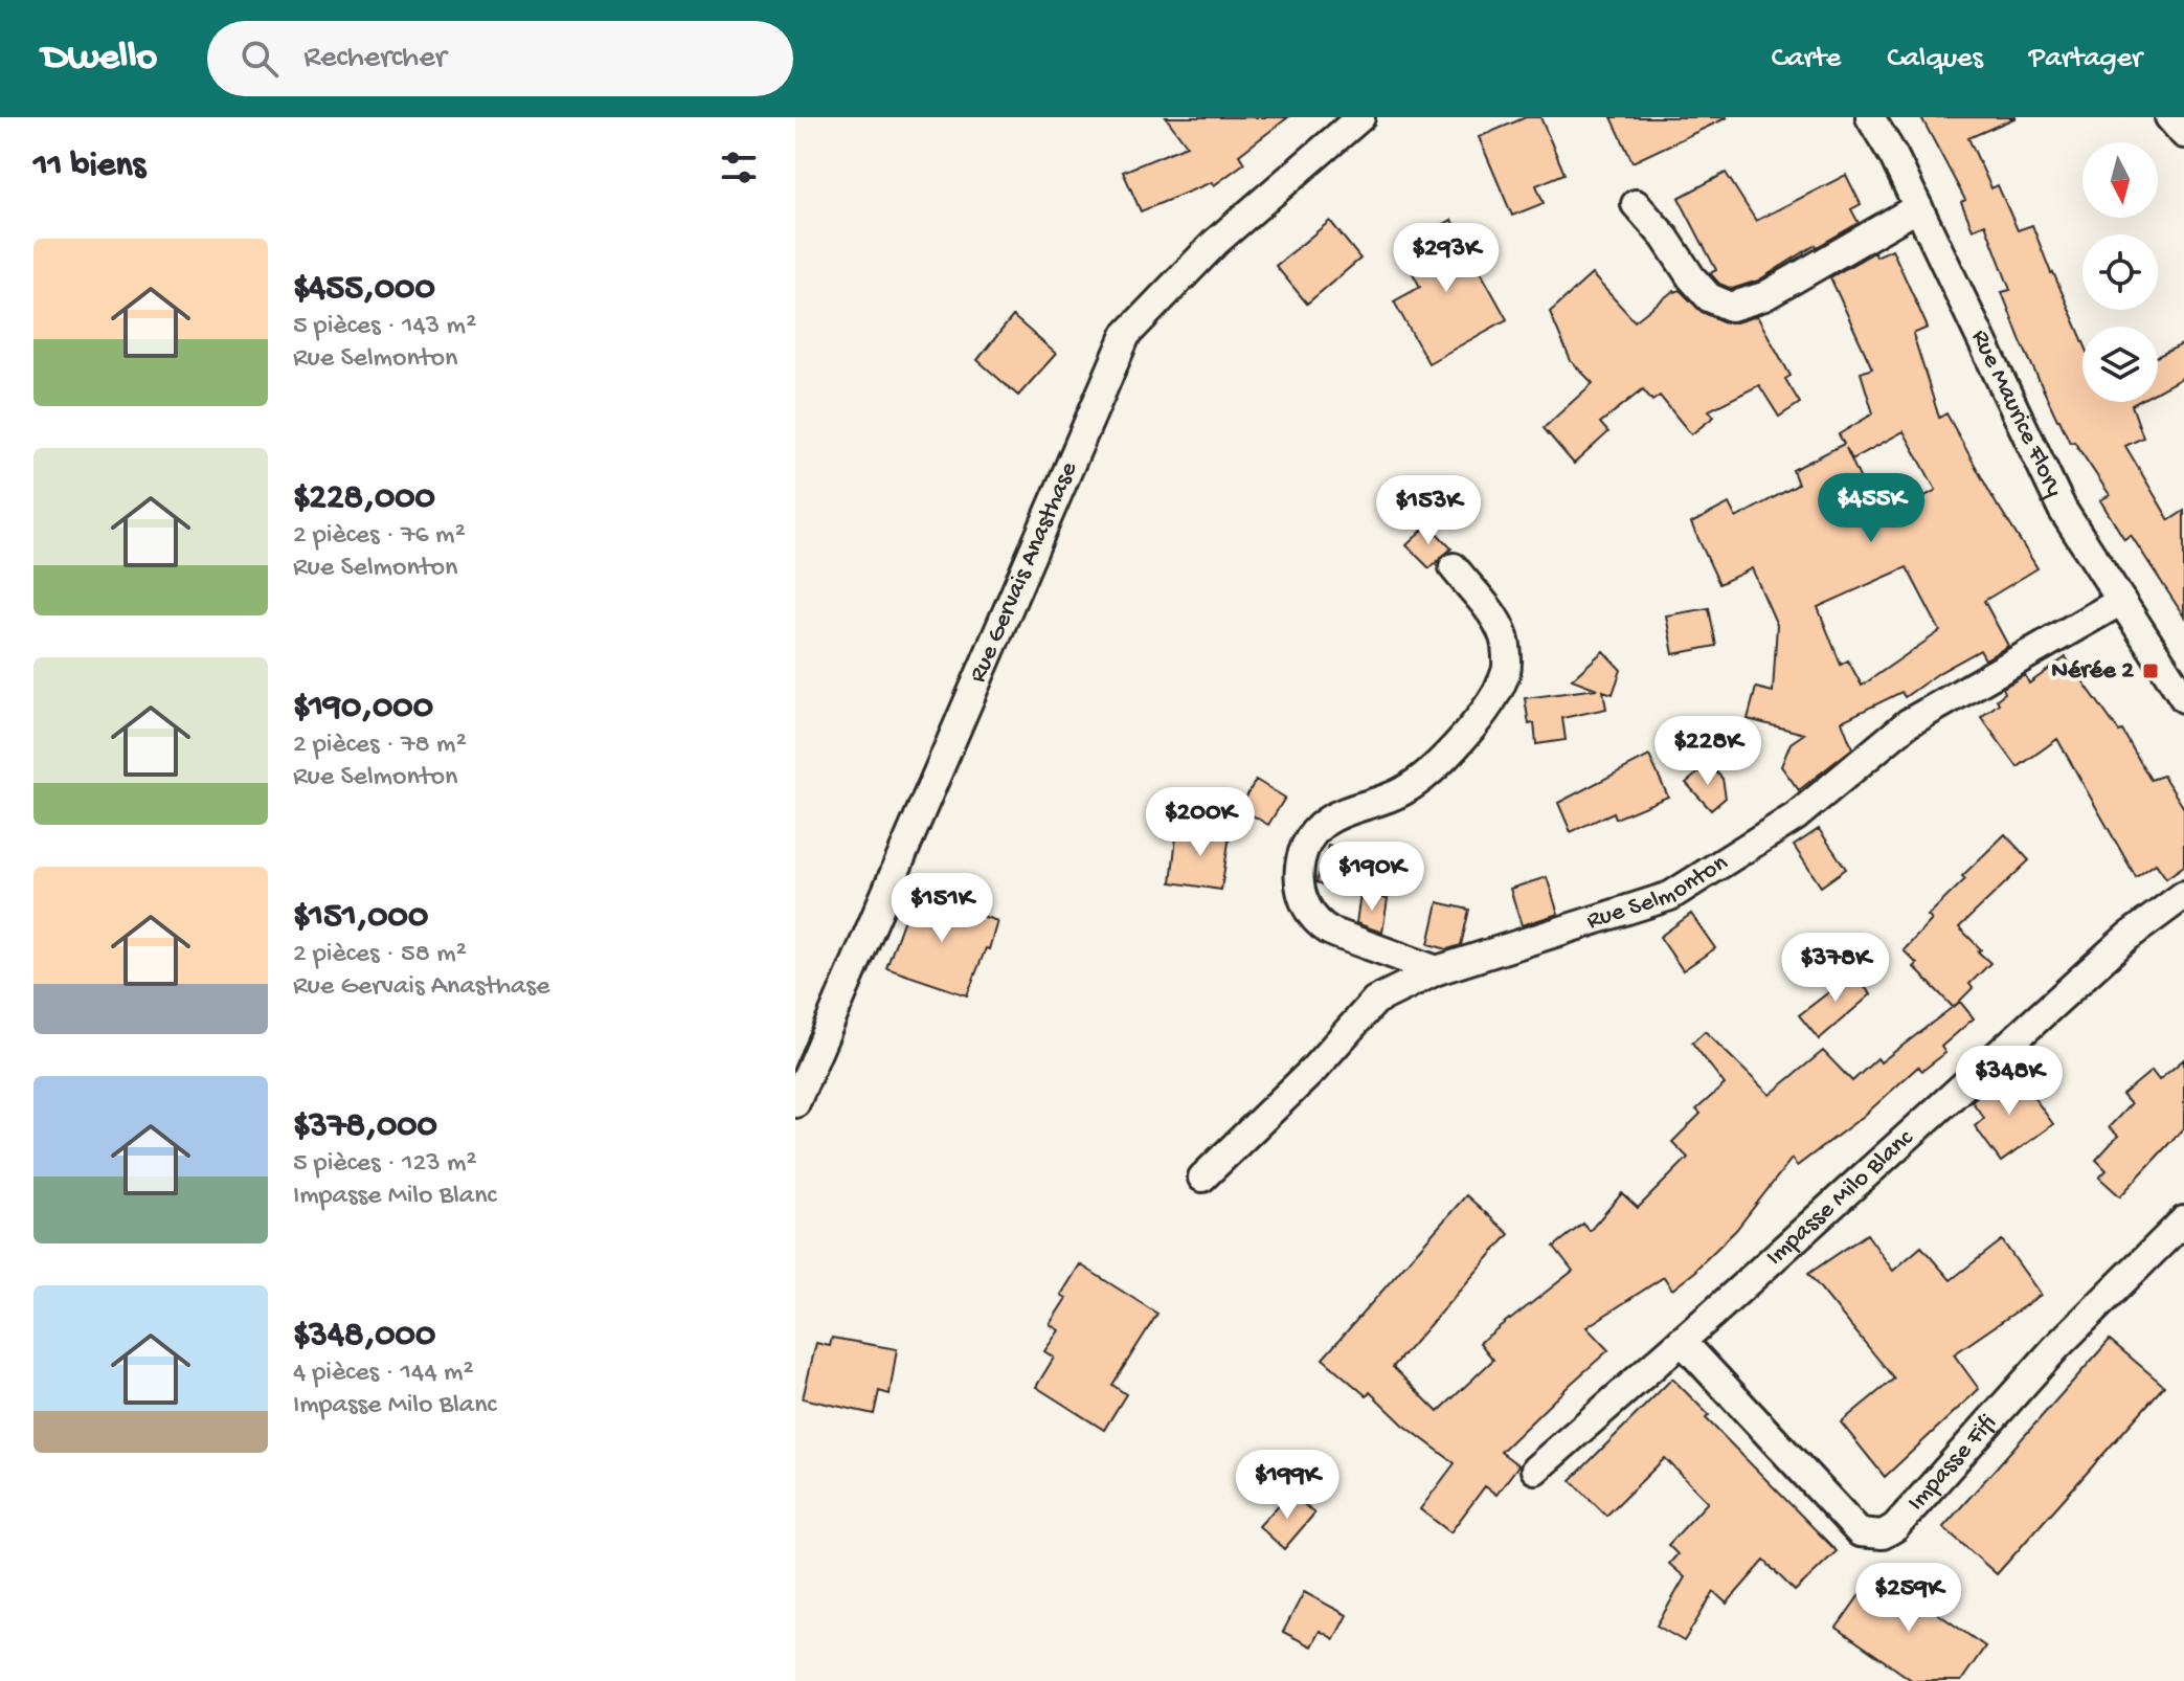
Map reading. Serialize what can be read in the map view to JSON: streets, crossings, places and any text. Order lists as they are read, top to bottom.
{
  "streets": {
    "street": [
      "Rue Maurice Flory",
      "Rue Gervais Anasthase",
      "Rue Selmonton",
      "Impasse Milo Blanc",
      "Impasse Fifi"
    ]
  },
  "crossings": [
    ["Rue Maurice Flory", "Rue Selmonton"],
    ["Impasse Milo Blanc", "Impasse Fifi"]
  ],
  "places": {
    "transit": ["Nérée 2"]
  },
  "north": "bottom",
  "page": {
    "header": "Dwello",
    "search": "Rechercher",
    "nav": ["Carte", "Calques", "Partager"],
    "heading": "11 biens",
    "list": [
      {
        "name": "$455,000",
        "note": "5 pièces · 143 m² · Rue Selmonton"
      },
      {
        "name": "$228,000",
        "note": "2 pièces · 76 m² · Rue Selmonton"
      },
      {
        "name": "$190,000",
        "note": "2 pièces · 78 m² · Rue Selmonton"
      },
      {
        "name": "$151,000",
        "note": "2 pièces · 58 m² · Rue Gervais Anasthase"
      },
      {
        "name": "$378,000",
        "note": "5 pièces · 123 m² · Impasse Milo Blanc"
      },
      {
        "name": "$348,000",
        "note": "4 pièces · 144 m² · Impasse Milo Blanc"
      }
    ],
    "price": [
      "$293K",
      "$455K",
      "$153K",
      "$228K",
      "$200K",
      "$190K",
      "$151K",
      "$378K",
      "$348K",
      "$199K",
      "$259K"
    ]
  }
}
